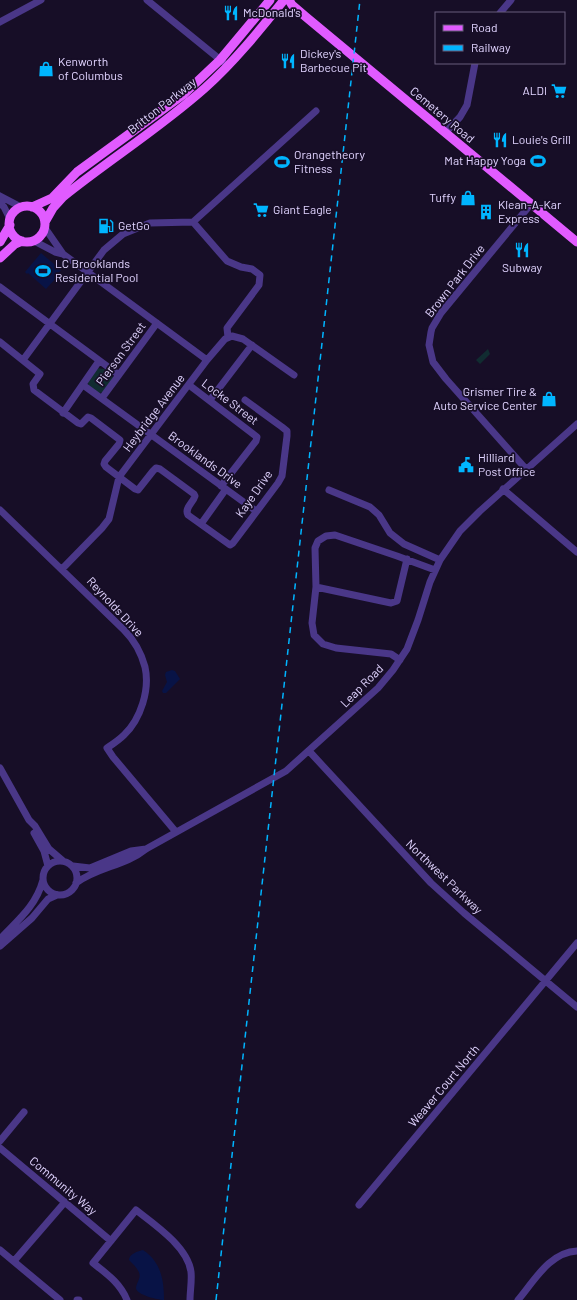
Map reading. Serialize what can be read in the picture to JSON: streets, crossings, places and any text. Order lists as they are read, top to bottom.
{
  "streets": {
    "main road": ["Britton Parkway", "Cemetery Road"],
    "street": [
      "Brown Park Drive",
      "Pierson Street",
      "Locke Street",
      "Heybridge Avenue",
      "Brooklands Drive",
      "Kaye Drive",
      "Reynolds Drive",
      "Leap Road",
      "Northwest Parkway",
      "Weaver Court North",
      "Community Way"
    ]
  },
  "crossings": [
    ["Britton Parkway", "Cemetery Road"],
    ["Cemetery Road", "Brown Park Drive"],
    ["Brown Park Drive", "Leap Road"],
    ["Pierson Street", "Brooklands Drive"],
    ["Locke Street", "Heybridge Avenue"],
    ["Locke Street", "Brooklands Drive"],
    ["Heybridge Avenue", "Brooklands Drive"],
    ["Heybridge Avenue", "Reynolds Drive"],
    ["Brooklands Drive", "Kaye Drive"],
    ["Reynolds Drive", "Leap Road"],
    ["Leap Road", "Northwest Parkway"],
    ["Northwest Parkway", "Weaver Court North"]
  ],
  "places": {
    "restaurant": [
      "McDonald's",
      "Dickey's Barbecue Pit",
      "Louie's Grill",
      "Subway"
    ],
    "shop": ["Kenworth of Columbus", "Tuffy", "Grismer Tire & Auto Service Center"],
    "supermarket": ["ALDI", "Giant Eagle"],
    "sports": ["Mat Happy Yoga", "Orangetheory Fitness", "LC Brooklands Residential Pool"],
    "building": ["Klean-A-Kar Express"],
    "fuel station": ["GetGo"],
    "public building": ["Hilliard Post Office"]
  },
  "legend": ["Road", "Railway"]
}
